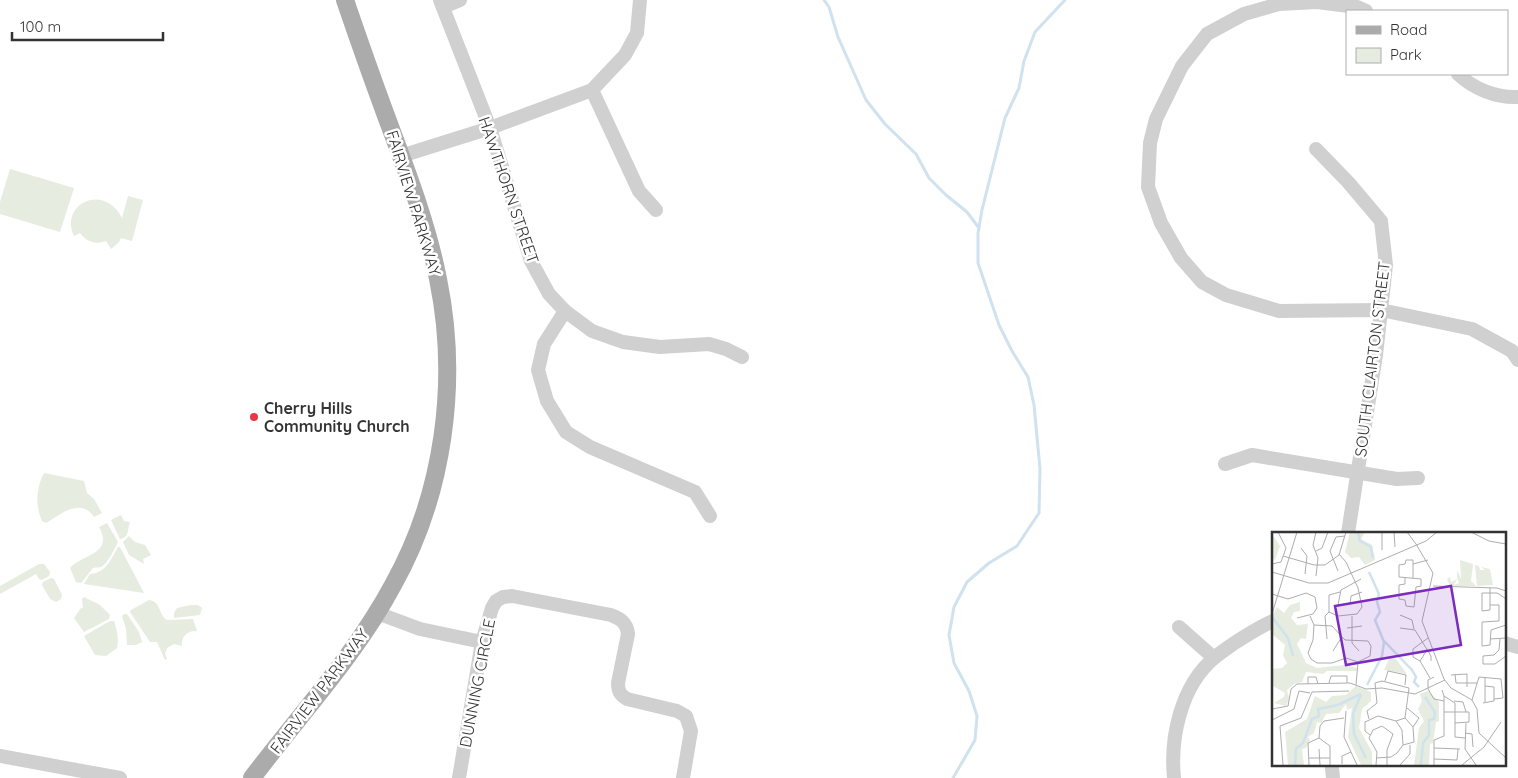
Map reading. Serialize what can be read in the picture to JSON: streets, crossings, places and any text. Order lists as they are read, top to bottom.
{
  "streets": {
    "main road": ["FAIRVIEW PARKWAY"],
    "street": ["HAWTHORN STREET", "SOUTH CLAIRTON STREET", "DUNNING CIRCLE"]
  },
  "places": ["Cherry Hills Community Church"],
  "legend": ["Road", "Park"],
  "scale_bar": "100 m"
}
